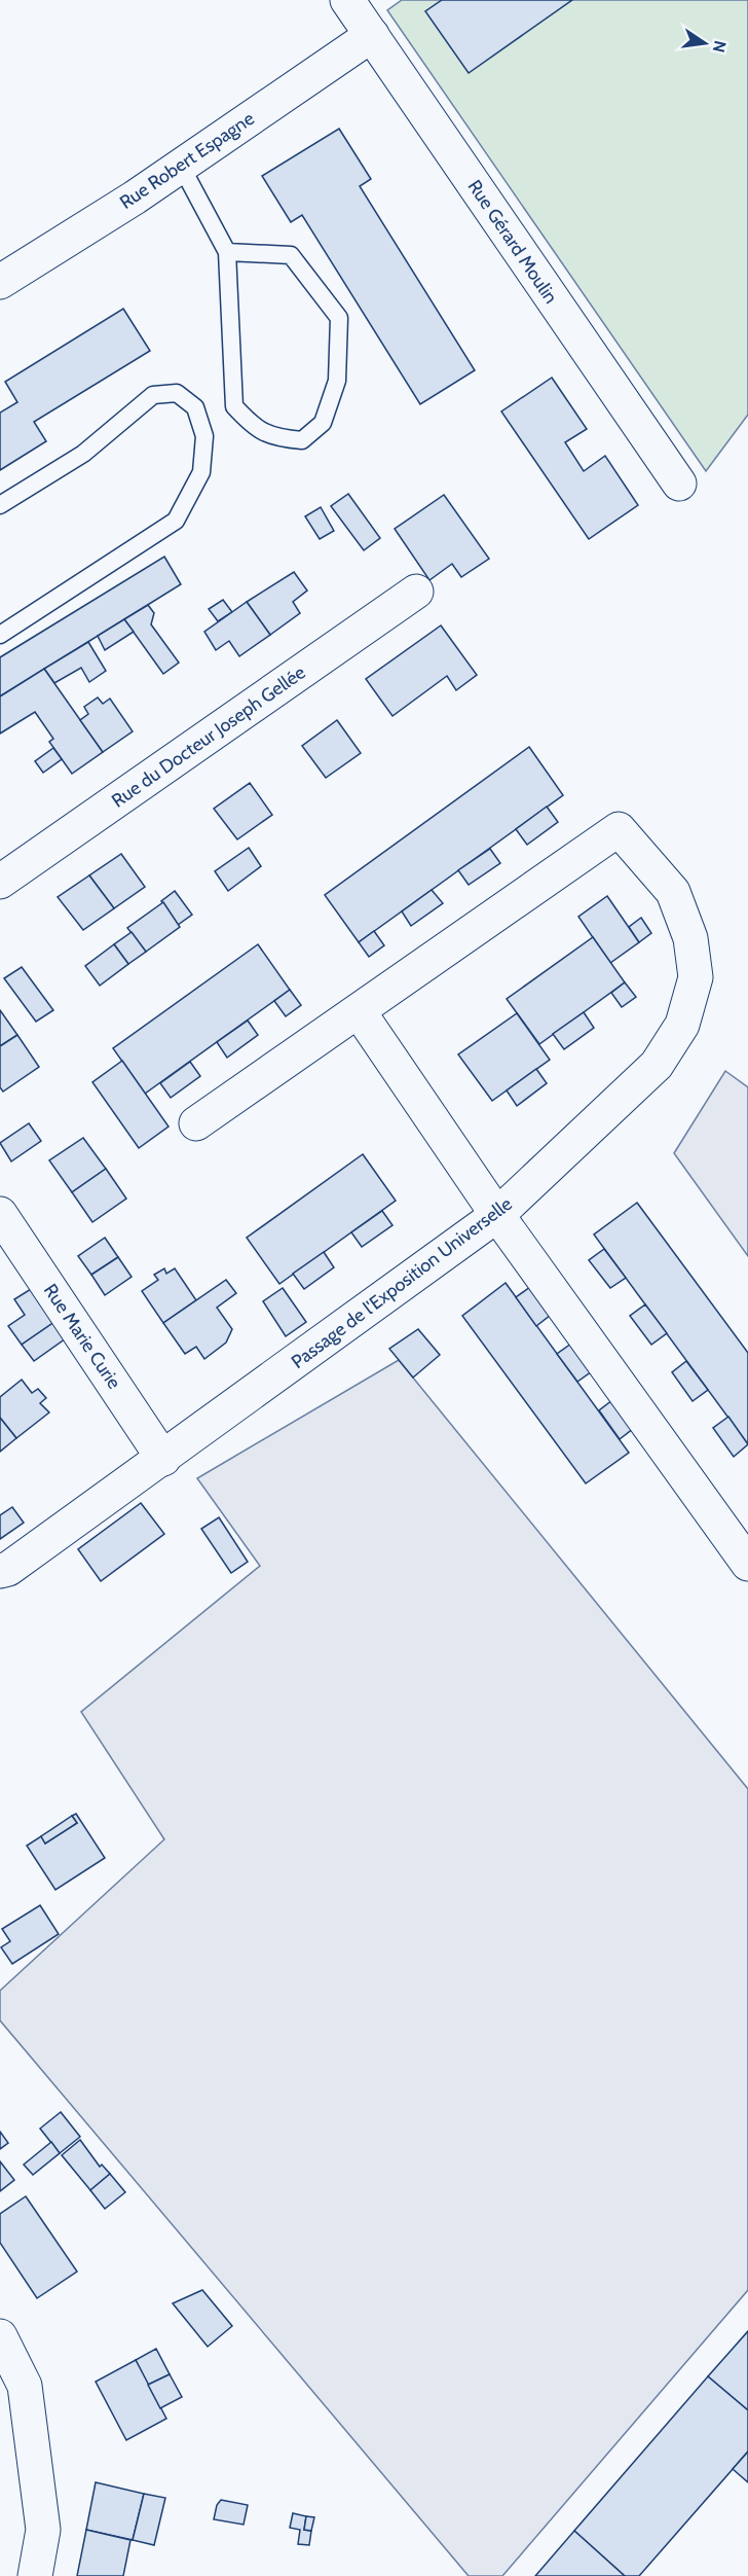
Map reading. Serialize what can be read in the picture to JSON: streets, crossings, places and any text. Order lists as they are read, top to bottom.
{
  "streets": {
    "street": [
      "Rue Robert Espagne",
      "Rue Gérard Moulin",
      "Rue du Docteur Joseph Gellée",
      "Passage de l'Exposition Universelle",
      "Rue Marie Curie"
    ]
  },
  "crossings": [
    ["Rue Robert Espagne", "Rue Gérard Moulin"],
    ["Passage de l'Exposition Universelle", "Rue Marie Curie"]
  ],
  "north": "right"
}
